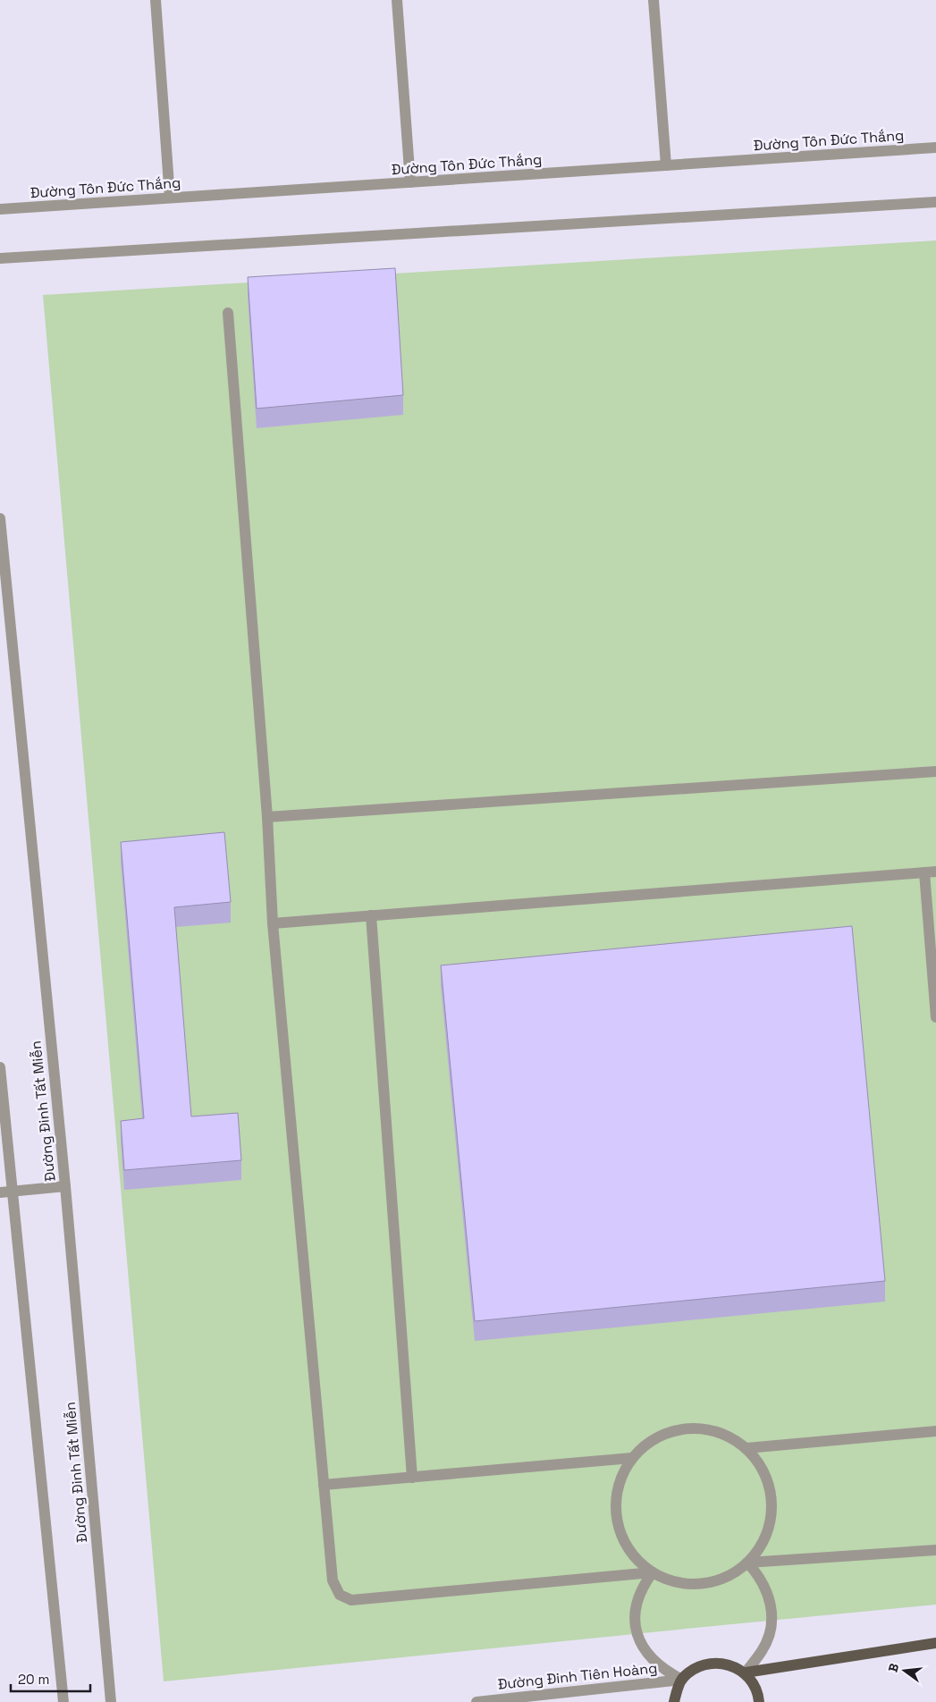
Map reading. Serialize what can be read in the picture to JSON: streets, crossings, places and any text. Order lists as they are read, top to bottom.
{
  "streets": {
    "street": ["Đường Tôn Đức Thắng", "Đường Đinh Tất Miễn", "Đường Đinh Tiên Hoàng"]
  },
  "scale_bar": "20 m",
  "north": "left"
}
